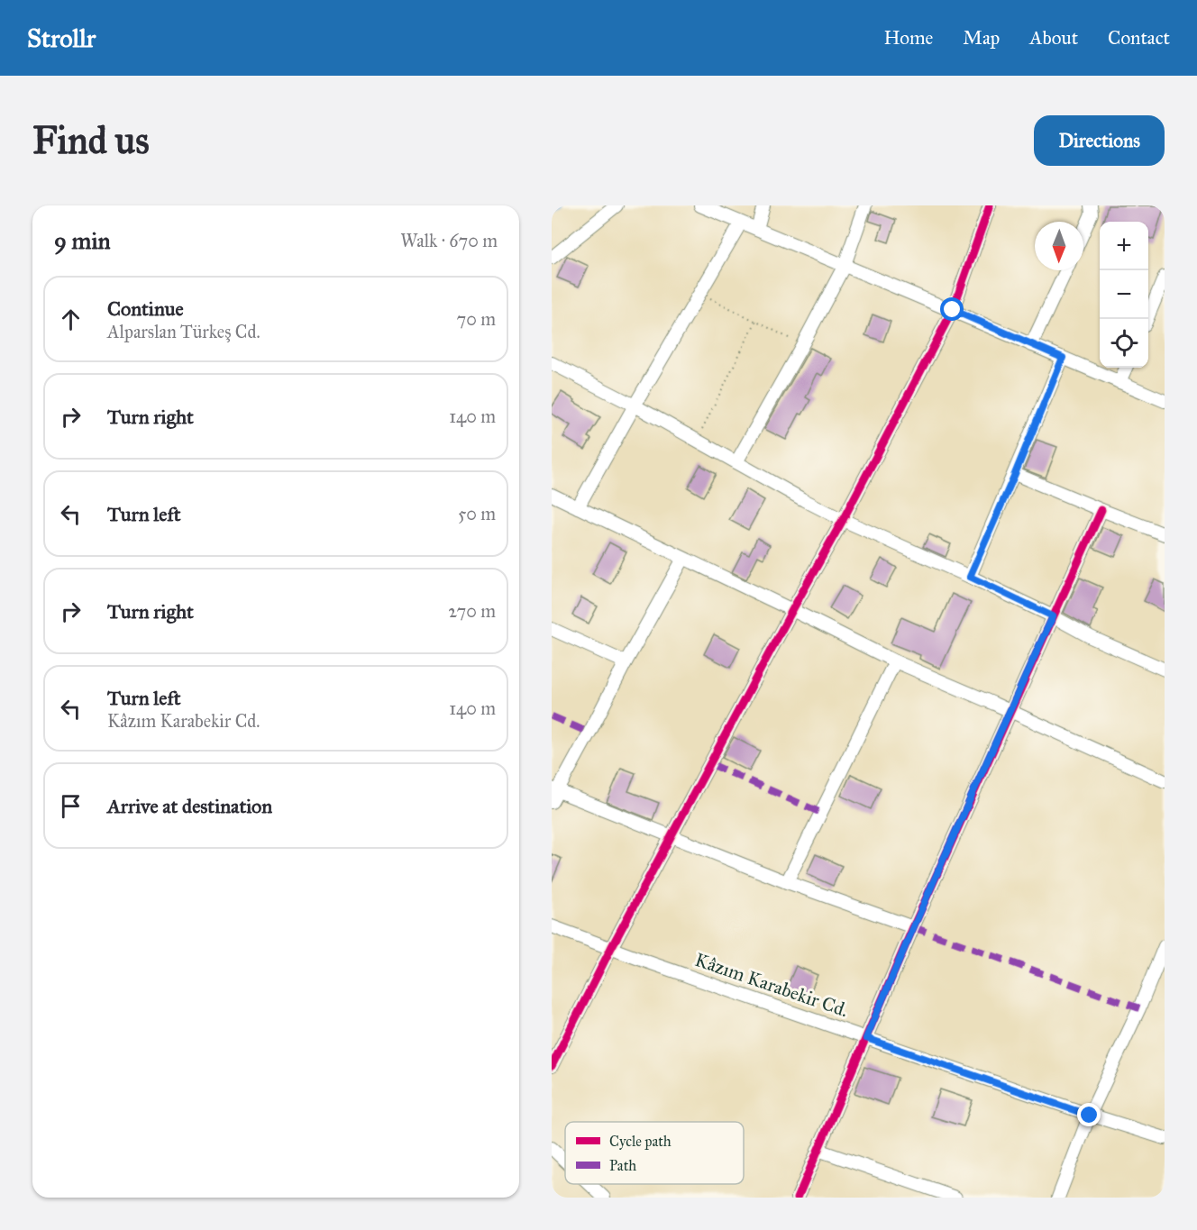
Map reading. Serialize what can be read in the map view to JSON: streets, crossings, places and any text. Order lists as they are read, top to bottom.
{
  "streets": {
    "street": ["Kâzım Karabekir Cd."]
  },
  "legend": ["Cycle path", "Path"],
  "north": "bottom",
  "page": {
    "header": "Strollr",
    "nav": [
      "Home",
      "Map",
      "About",
      "Contact"
    ],
    "buttons": "Directions",
    "title": "Find us",
    "heading": ["9 min", "Walk · 670 m"],
    "map_buttons": ["+", "−"],
    "list": [
      ["Continue", "Alparslan Türkeş Cd.", "70 m"],
      ["Turn right", "140 m"],
      ["Turn left", "50 m"],
      ["Turn right", "270 m"],
      ["Turn left", "Kâzım Karabekir Cd.", "140 m"],
      "Arrive at destination"
    ]
  }
}
